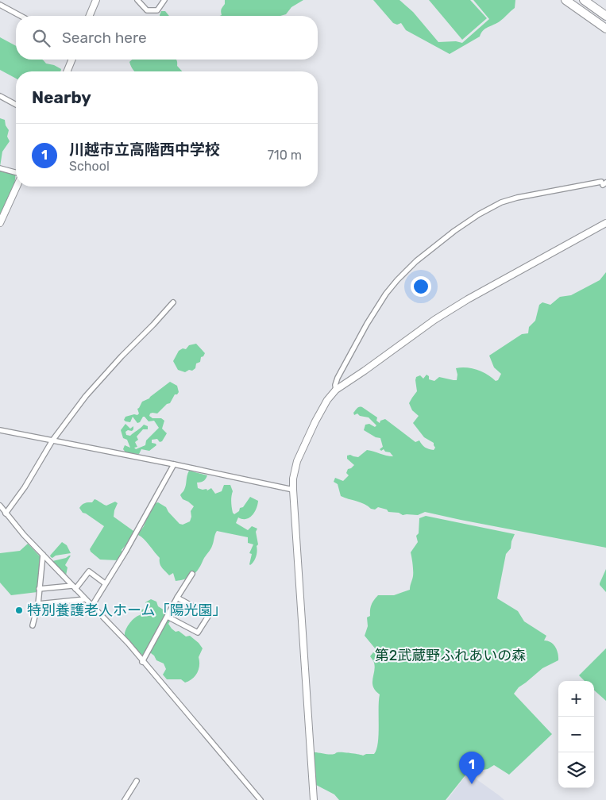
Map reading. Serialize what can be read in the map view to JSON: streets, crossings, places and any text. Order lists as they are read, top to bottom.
{
  "parks": ["第2武蔵野ふれあいの森"],
  "places": ["特別養護老人ホーム「陽光園」"],
  "page": {
    "search": "Search here",
    "heading": "Nearby",
    "list": [
      {
        "mark": "1",
        "name": "川越市立高階西中学校",
        "note": "School",
        "value": "710 m"
      }
    ],
    "map_buttons": ["+", "−"],
    "pins": "1"
  }
}
